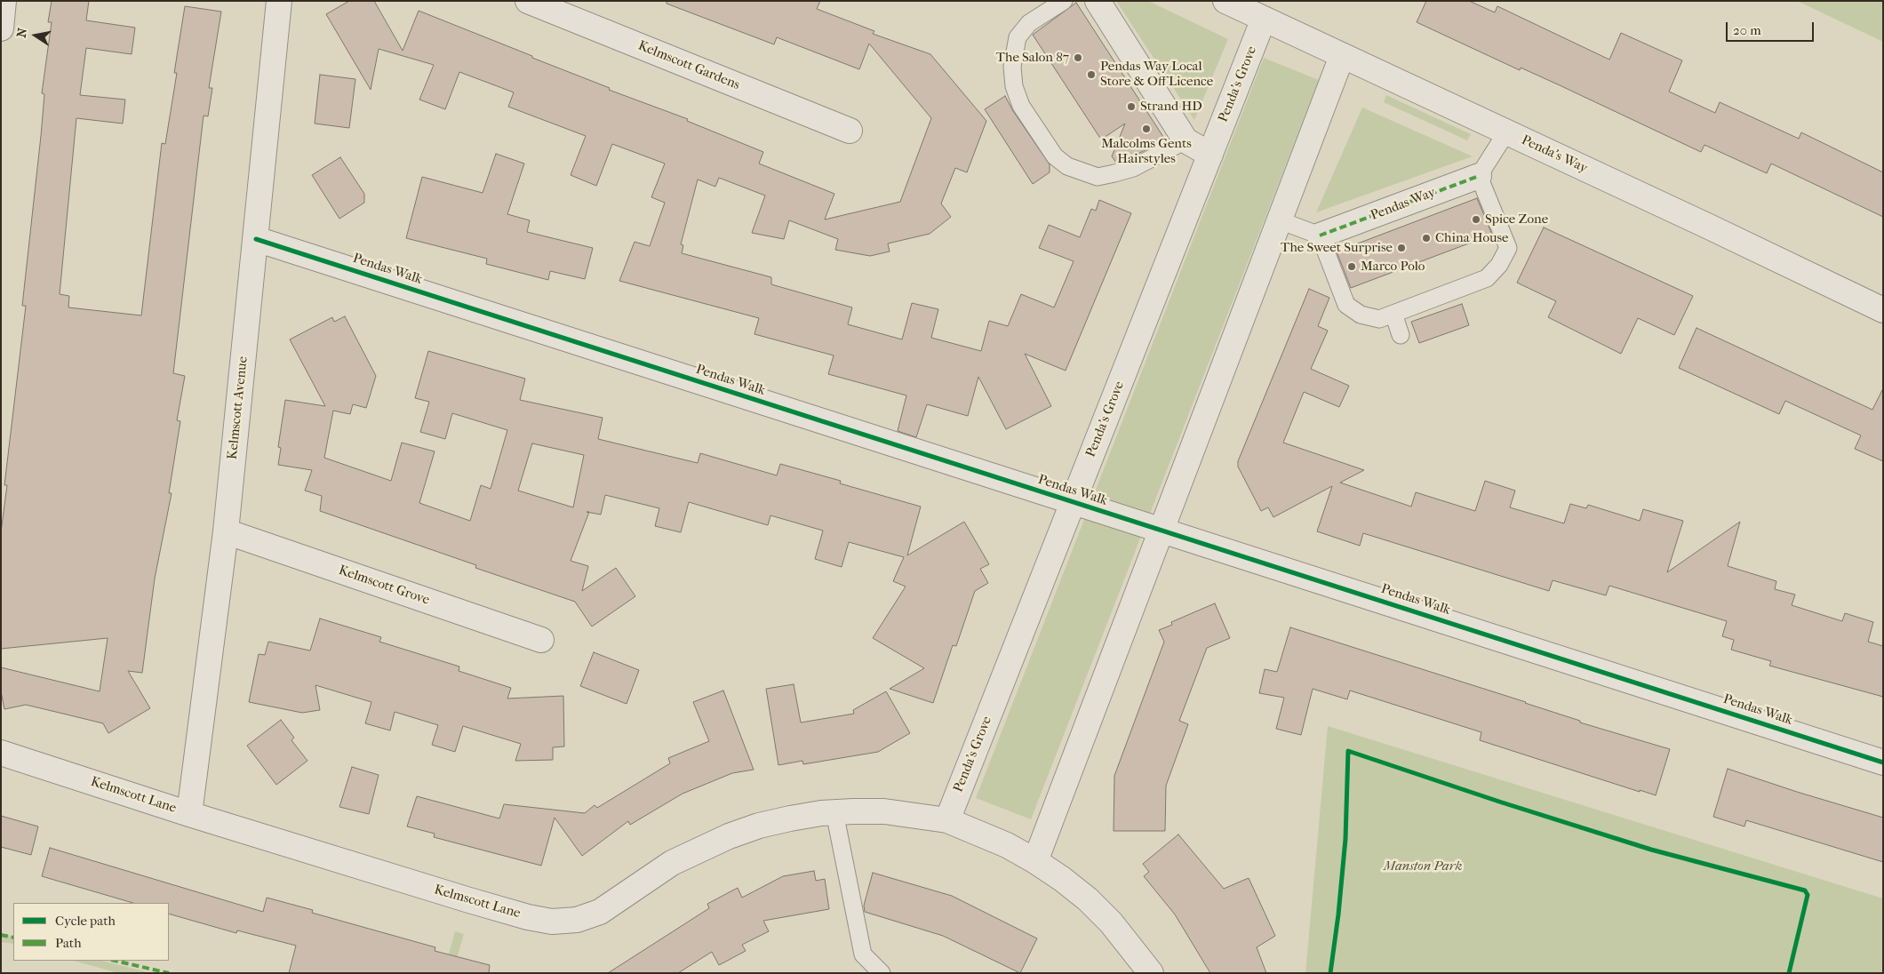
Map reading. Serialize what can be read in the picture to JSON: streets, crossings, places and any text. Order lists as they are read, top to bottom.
{
  "streets": {
    "street": [
      "Kelmscott Gardens",
      "Penda's Grove",
      "Penda's Way",
      "Pendas Way",
      "Pendas Walk",
      "Kelmscott Avenue",
      "Kelmscott Grove",
      "Kelmscott Lane"
    ]
  },
  "crossings": [
    ["Penda's Grove", "Penda's Way"],
    ["Penda's Grove", "Pendas Walk"],
    ["Penda's Grove", "Kelmscott Lane"],
    ["Pendas Walk", "Kelmscott Avenue"],
    ["Kelmscott Avenue", "Kelmscott Grove"],
    ["Kelmscott Avenue", "Kelmscott Lane"]
  ],
  "parks": ["Manston Park"],
  "places": [
    "The Salon 87",
    "Pendas Way Local Store & Off Licence",
    "Strand HD",
    "Malcolms Gents Hairstyles",
    "Spice Zone",
    "China House",
    "The Sweet Surprise",
    "Marco Polo"
  ],
  "legend": ["Cycle path", "Path"],
  "scale_bar": "20 m",
  "north": "left"
}
